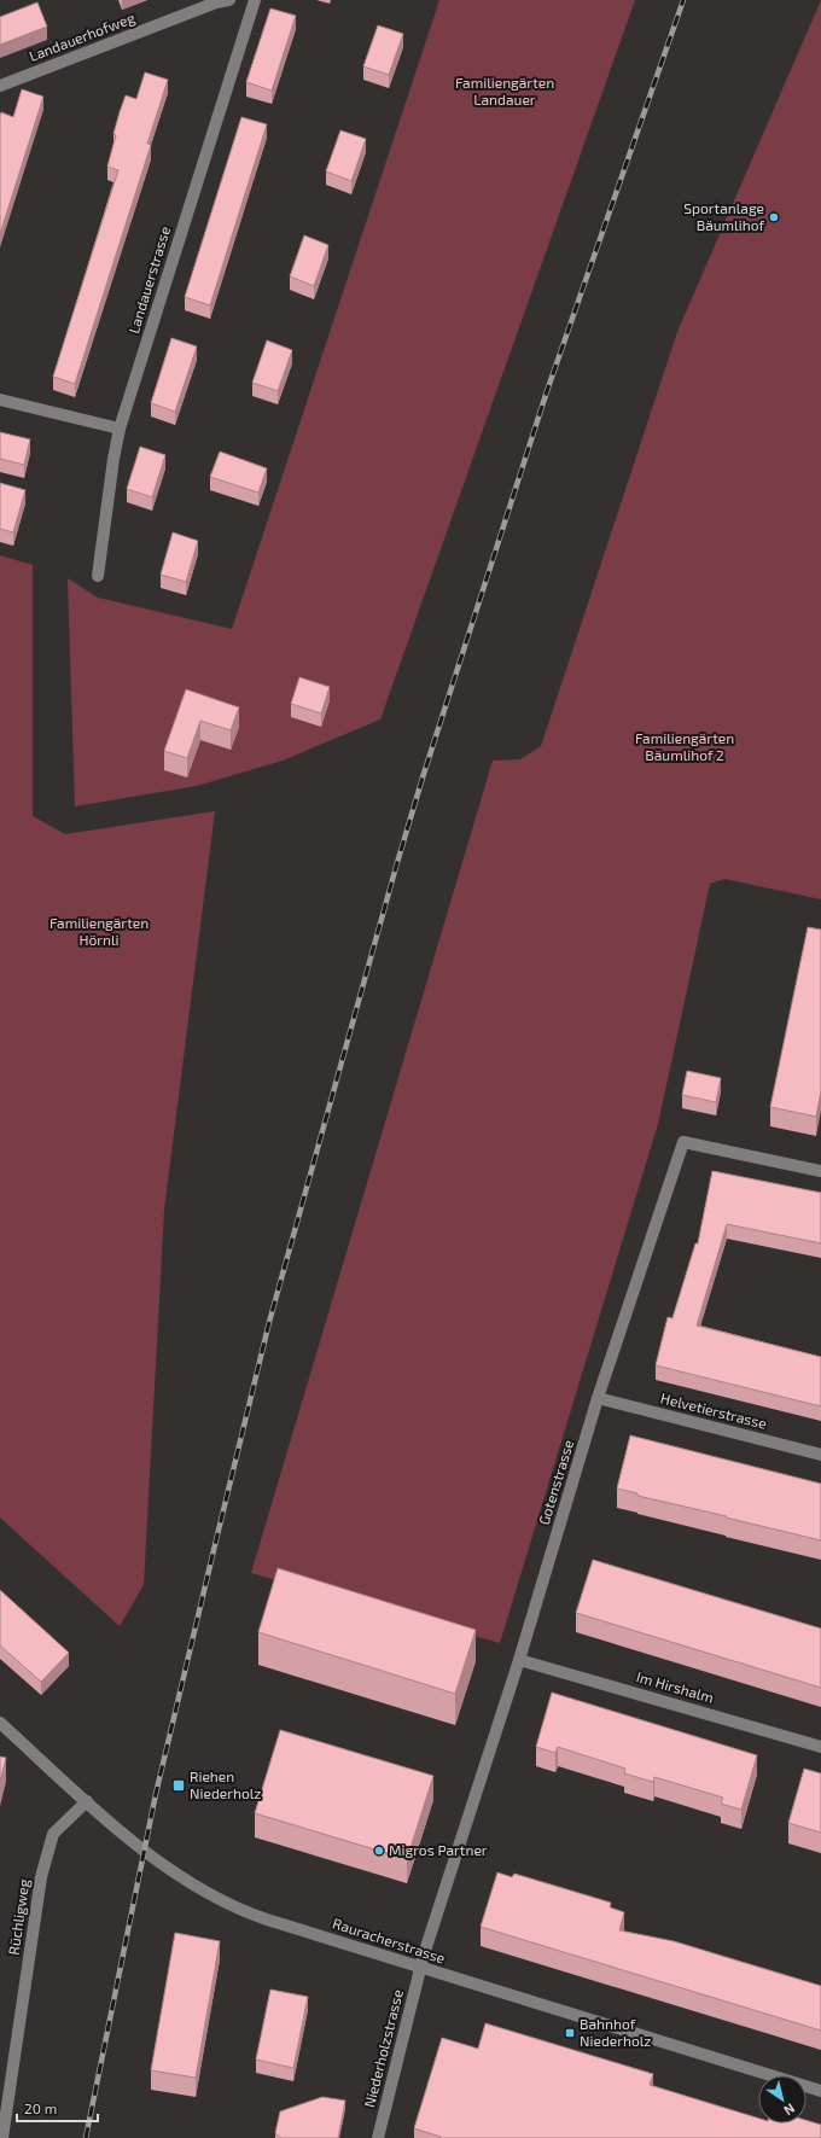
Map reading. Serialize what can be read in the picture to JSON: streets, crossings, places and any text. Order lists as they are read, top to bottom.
{
  "streets": {
    "street": [
      "Landauerhofweg",
      "Landauerstrasse",
      "Helvetierstrasse",
      "Gotenstrasse",
      "Im Hirshalm",
      "Rüchligweg",
      "Rauracherstrasse",
      "Niederholzstrasse"
    ]
  },
  "crossings": [
    ["Helvetierstrasse", "Gotenstrasse"],
    ["Gotenstrasse", "Im Hirshalm"],
    ["Gotenstrasse", "Rauracherstrasse"],
    ["Gotenstrasse", "Niederholzstrasse"],
    ["Rüchligweg", "Rauracherstrasse"],
    ["Rauracherstrasse", "Niederholzstrasse"]
  ],
  "parks": ["Familiengärten Landauer", "Familiengärten Bäumlihof 2", "Familiengärten Hörnli"],
  "places": {
    "other": ["Sportanlage Bäumlihof", "Migros Partner"],
    "transit": ["Riehen Niederholz", "Bahnhof Niederholz"]
  },
  "scale_bar": "20 m",
  "north": "bottom right"
}
